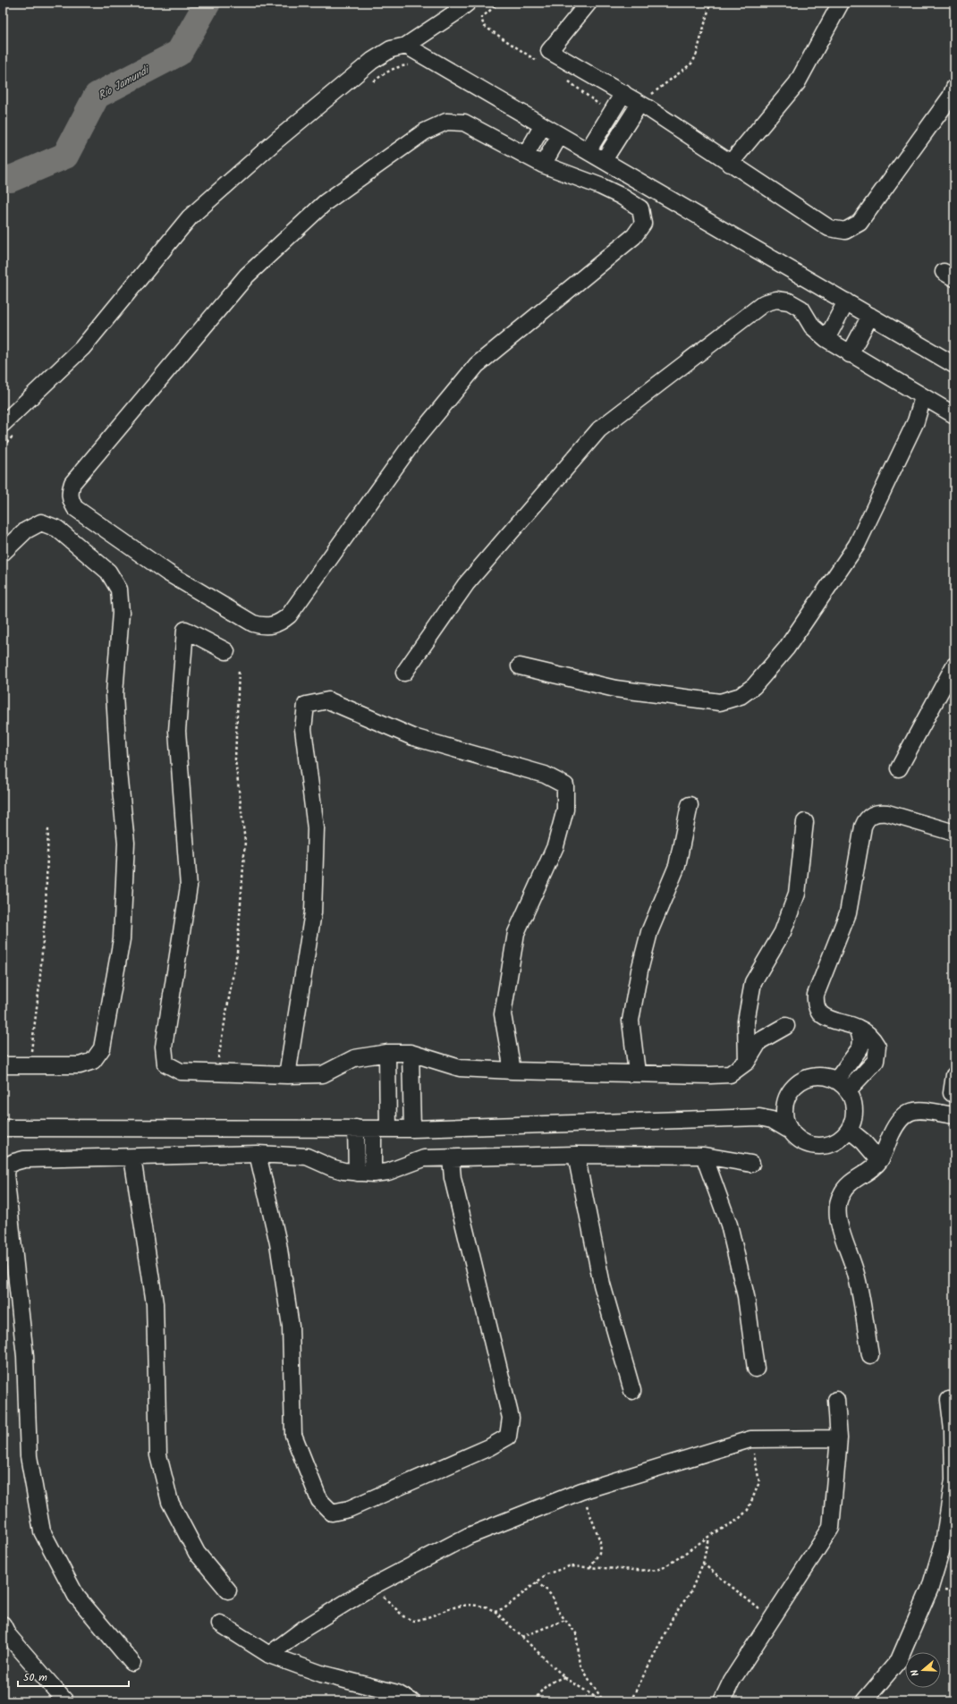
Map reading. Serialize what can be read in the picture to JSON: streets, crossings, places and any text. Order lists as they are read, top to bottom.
{
  "water": ["Río Jamundi"],
  "scale_bar": "50 m",
  "north": "left"
}
